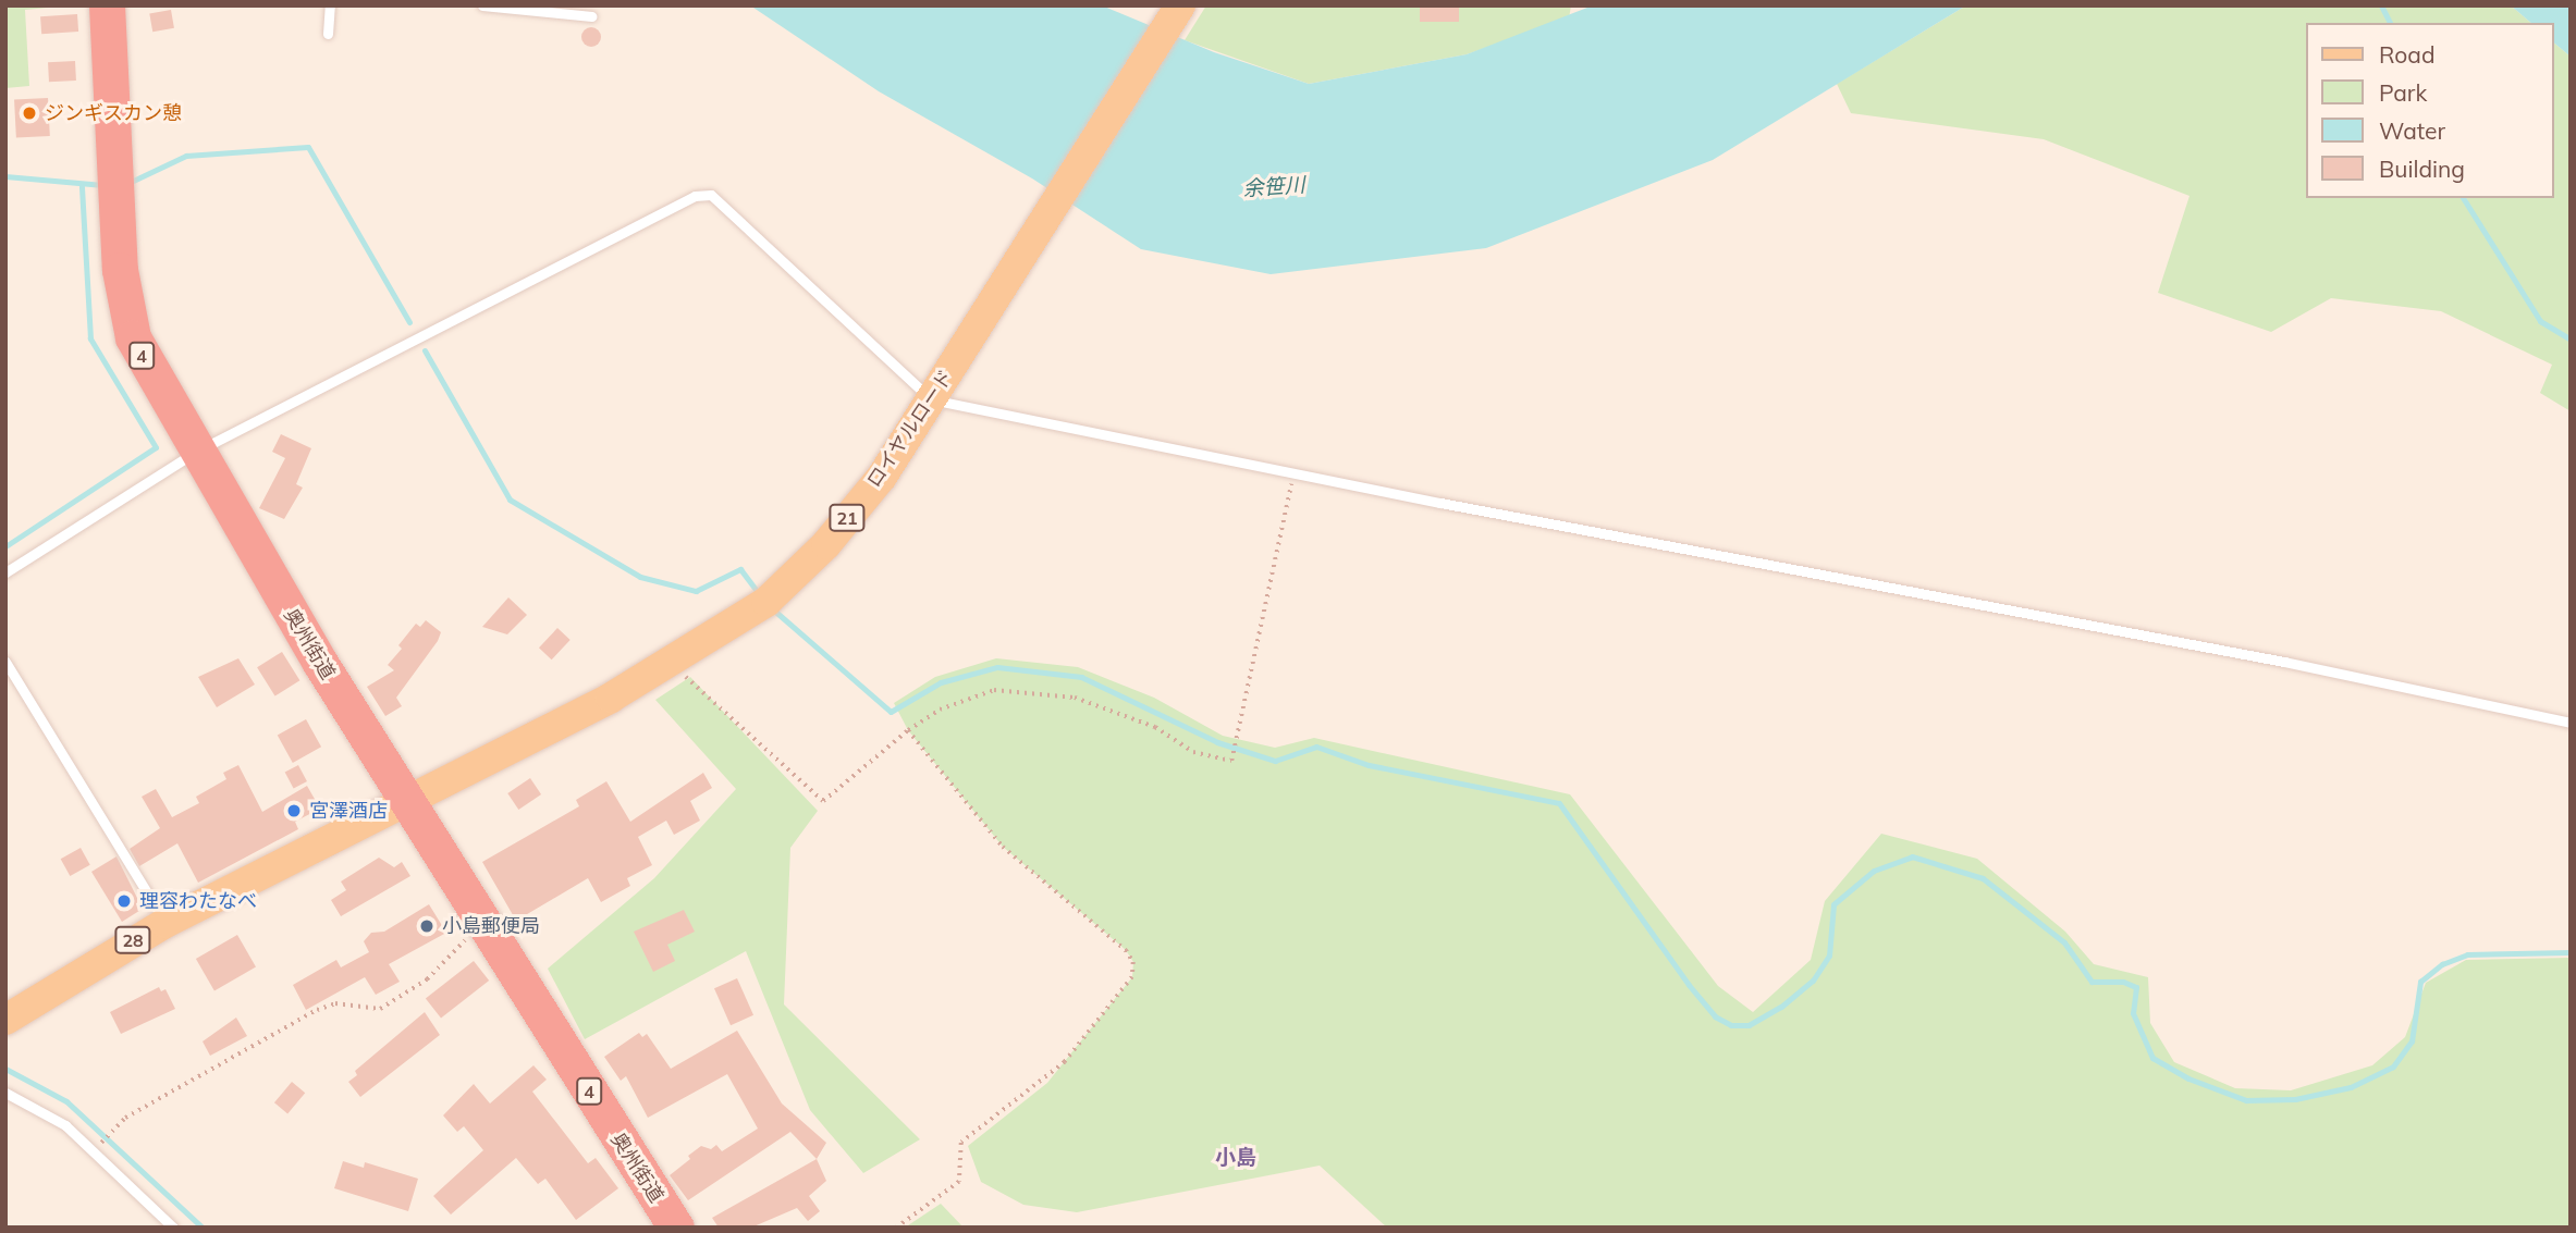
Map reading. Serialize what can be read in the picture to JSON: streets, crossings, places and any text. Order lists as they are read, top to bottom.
{
  "streets": {
    "highway": ["4", "奥州街道"],
    "main road": ["ロイヤルロード", "21", "28"]
  },
  "crossings": [
    ["ロイヤルロード", "奥州街道"],
    ["ロイヤルロード", "28"],
    ["奥州街道", "28"]
  ],
  "districts": ["小島"],
  "water": ["余笹川"],
  "places": [
    "ジンギスカン憩",
    "宮澤酒店",
    "理容わたなべ",
    "小島郵便局"
  ],
  "legend": [
    "Road",
    "Park",
    "Water",
    "Building"
  ]
}
